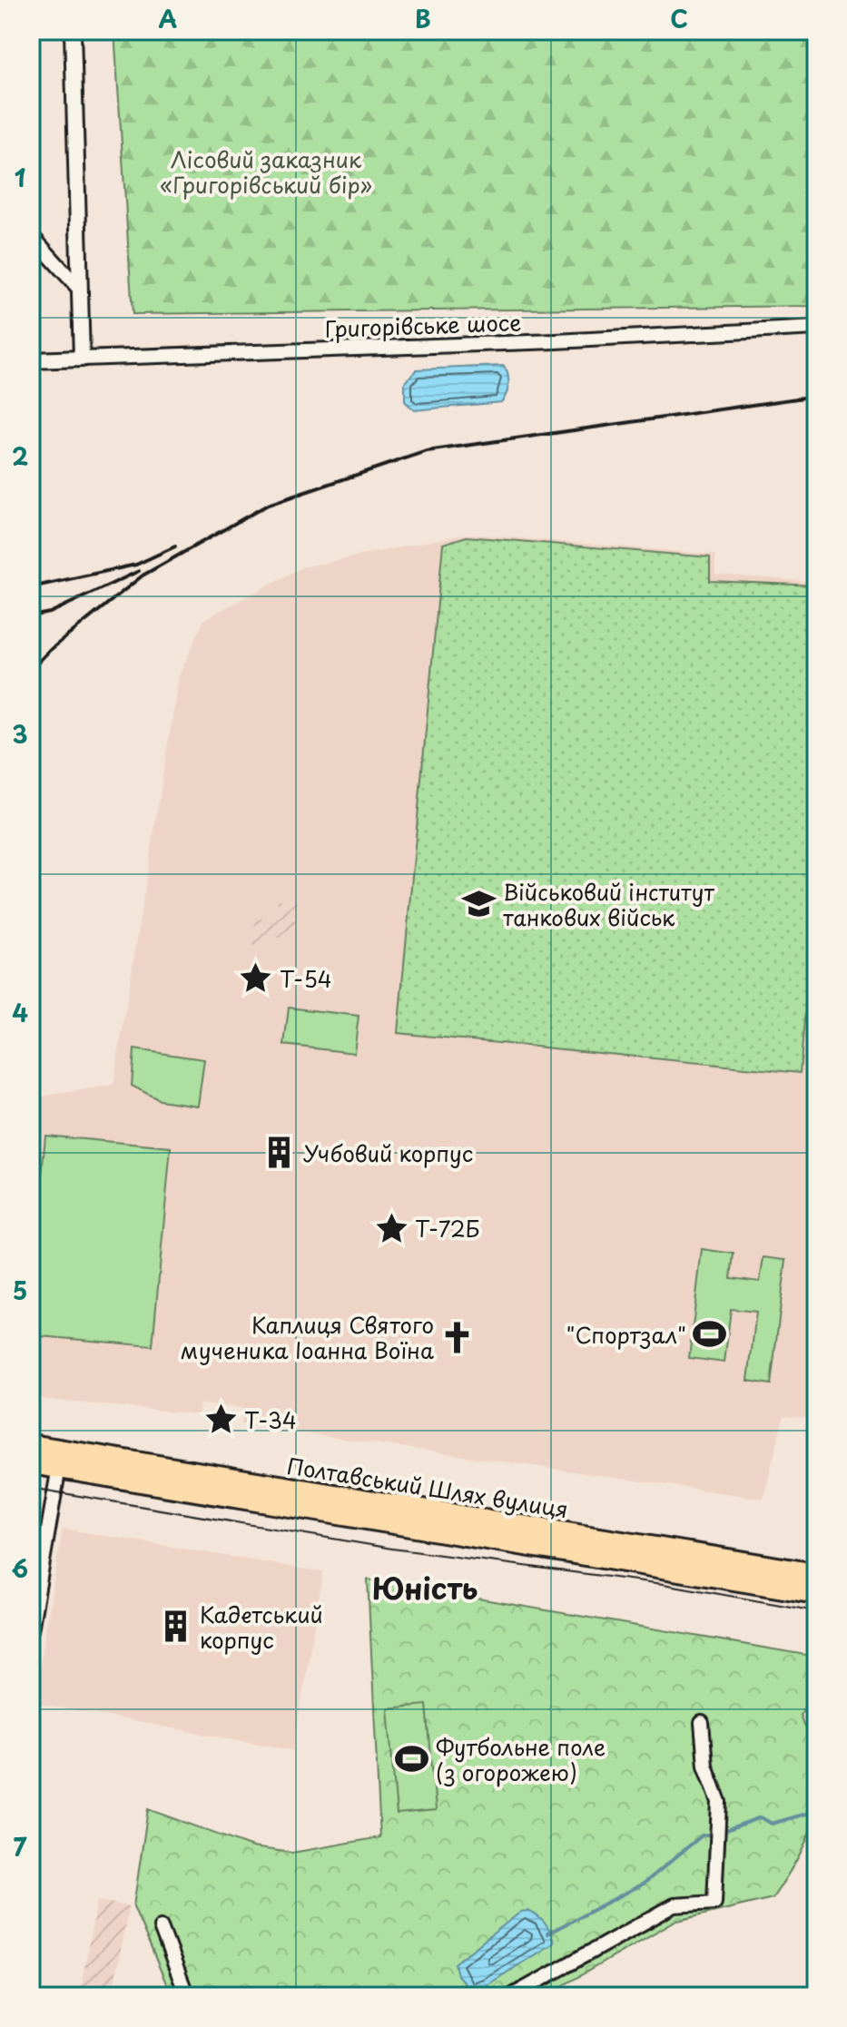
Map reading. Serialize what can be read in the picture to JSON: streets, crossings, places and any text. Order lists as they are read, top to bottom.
{
  "streets": {
    "main road": ["Полтавський Шлях вулиця"],
    "street": ["Григорівське шосе"]
  },
  "districts": ["Юність"],
  "parks": ["Лісовий заказник «Григорівський бір»"],
  "places": {
    "school or university": ["Військовий інститут танкових військ"],
    "place": ["Т-54", "Т-72Б", "T-34"],
    "building": ["Учбовий корпус", "Кадетський корпус"],
    "sports": ["\"Спортзал\"", "Футбольне поле (з огорожею)"],
    "church": ["Каплиця Святого мученика Іоанна Воїна"]
  },
  "grid": {
    "columns": ["A", "B", "C"],
    "rows": [
      "1",
      "2",
      "3",
      "4",
      "5",
      "6",
      "7"
    ]
  }
}
